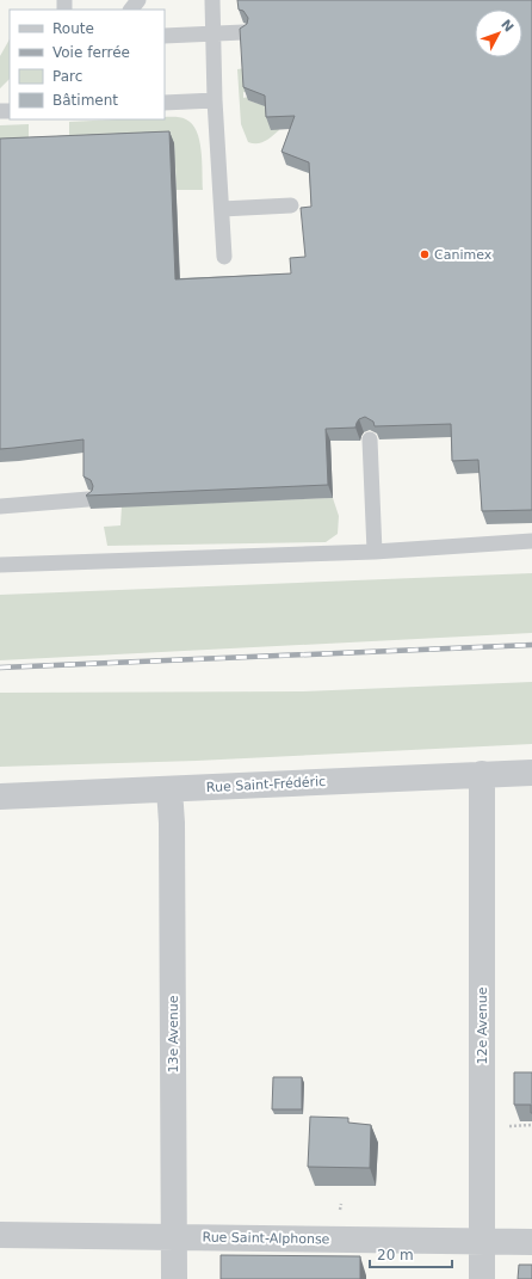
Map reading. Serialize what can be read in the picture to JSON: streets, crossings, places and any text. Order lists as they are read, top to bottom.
{
  "streets": {
    "street": [
      "Rue Saint-Frédéric",
      "12e Avenue",
      "13e Avenue",
      "Rue Saint-Alphonse"
    ]
  },
  "crossings": [
    ["Rue Saint-Frédéric", "12e Avenue"],
    ["Rue Saint-Frédéric", "13e Avenue"],
    ["12e Avenue", "Rue Saint-Alphonse"],
    ["13e Avenue", "Rue Saint-Alphonse"]
  ],
  "places": ["Canimex"],
  "legend": [
    "Route",
    "Voie ferrée",
    "Parc",
    "Bâtiment"
  ],
  "scale_bar": "20 m",
  "north": "top right"
}
